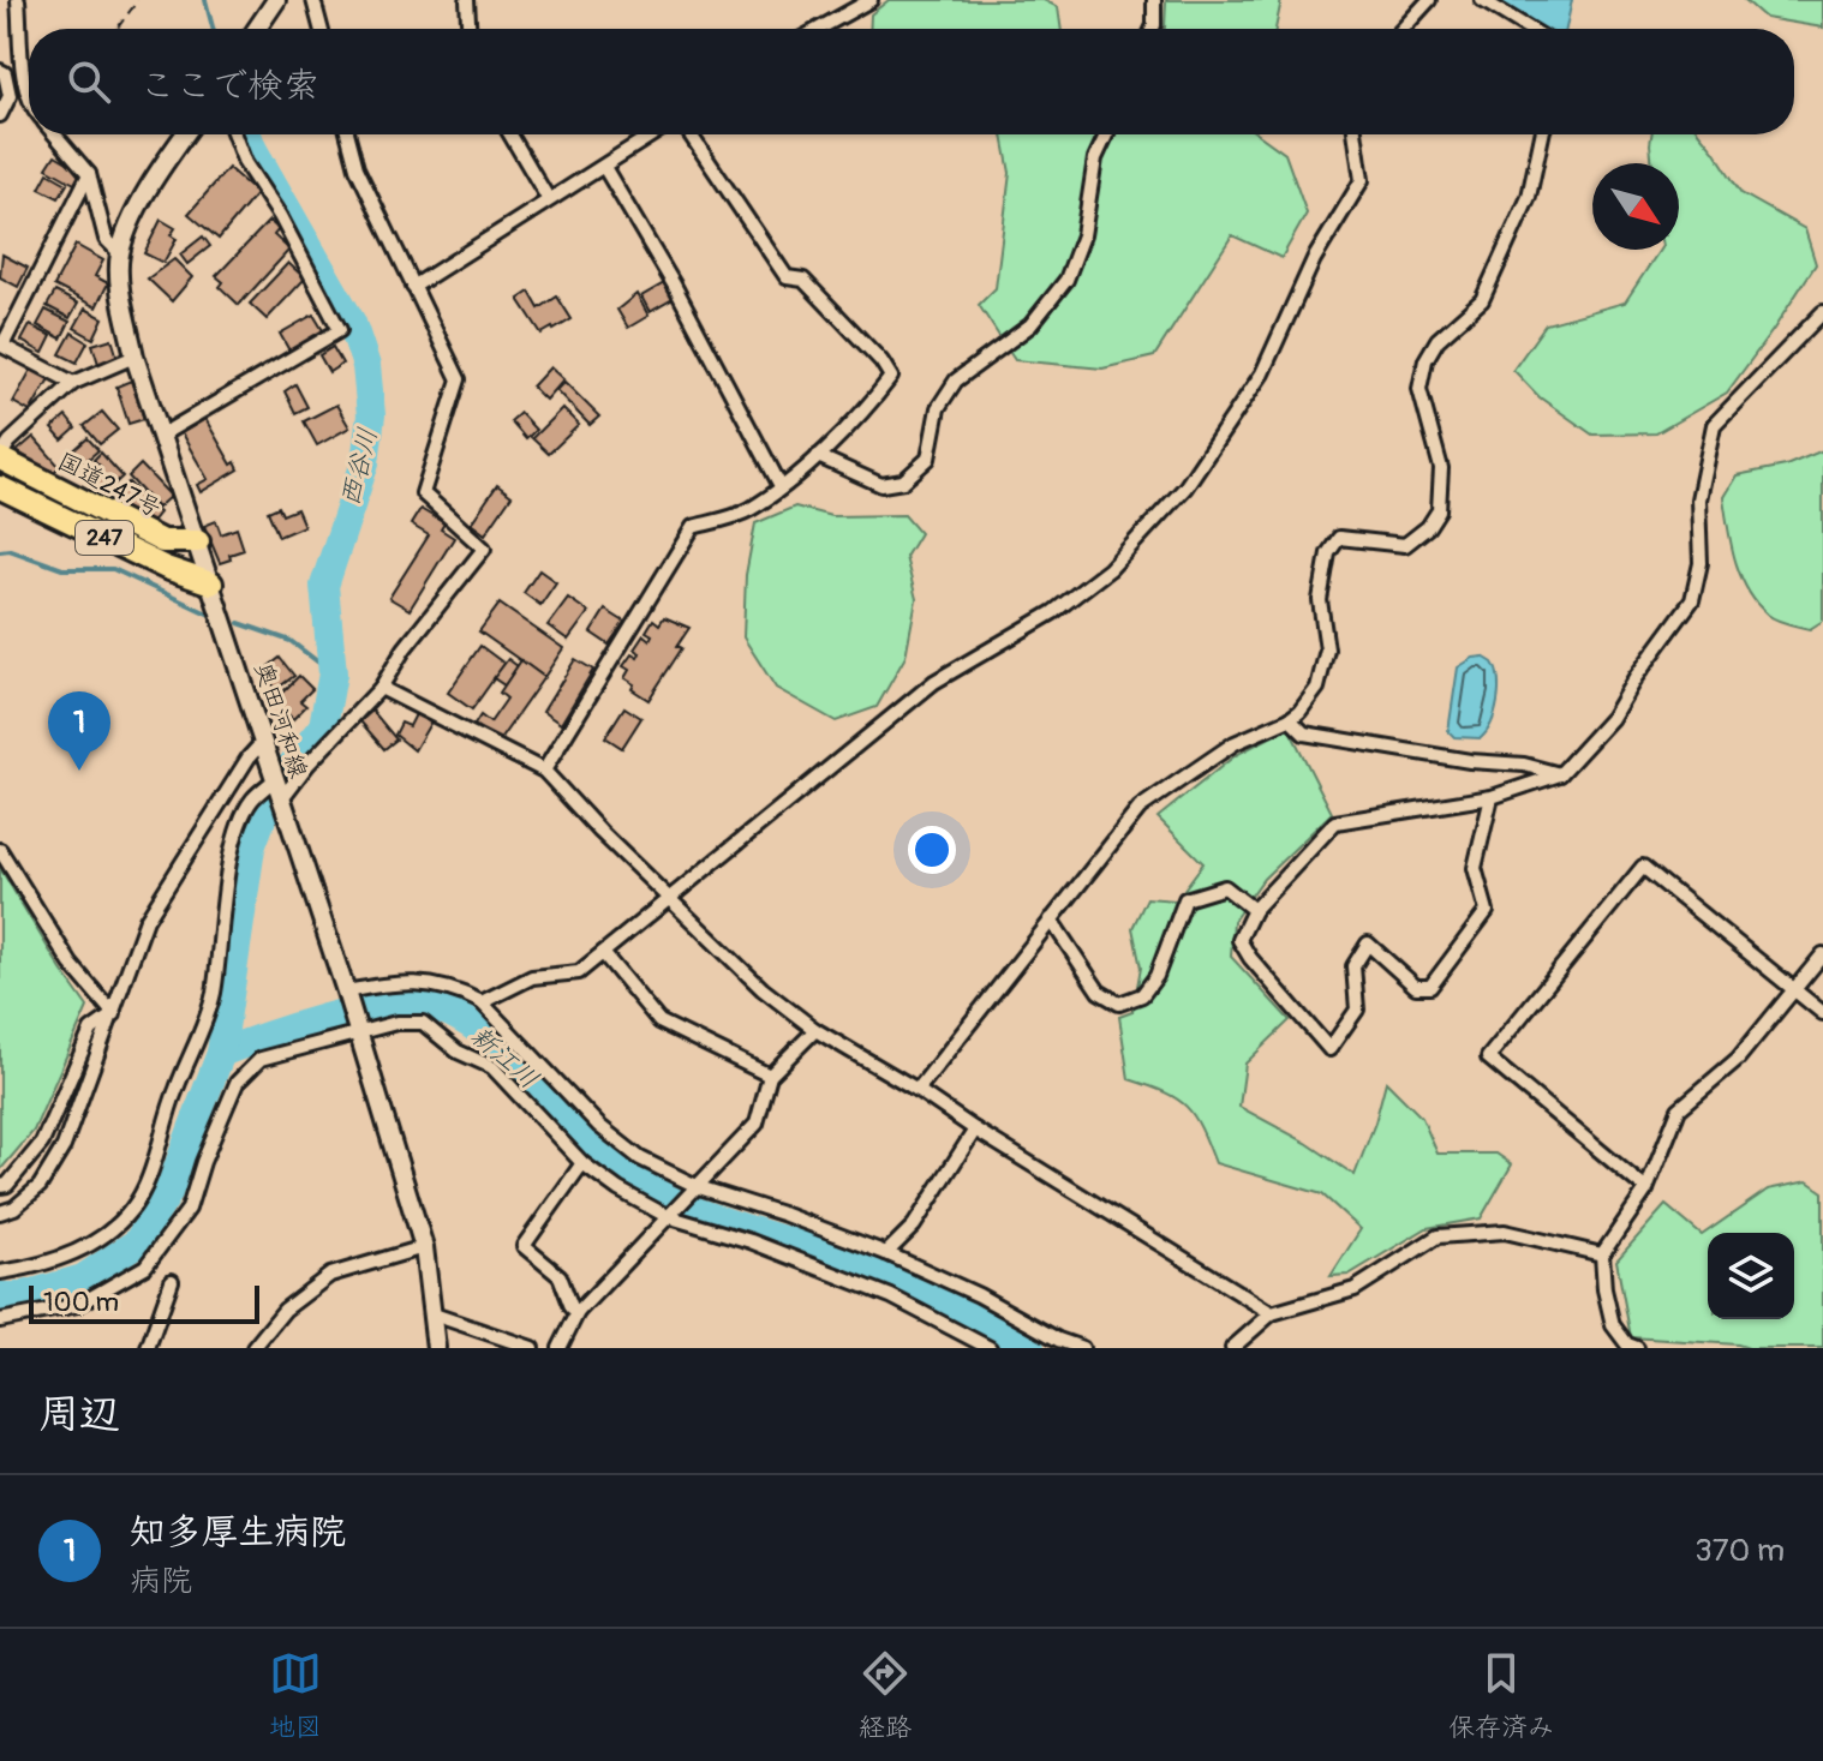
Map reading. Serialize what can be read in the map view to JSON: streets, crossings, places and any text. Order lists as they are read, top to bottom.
{
  "streets": {
    "highway": ["国道247号", "247"],
    "main road": ["奥田河和線"]
  },
  "crossings": [
    ["国道247号", "奥田河和線"]
  ],
  "water": ["西谷川", "新江川"],
  "scale_bar": "100 m",
  "north": "bottom right",
  "page": {
    "search": "ここで検索",
    "pins": "1",
    "scale": "100 m",
    "heading": "周辺",
    "list": [
      {
        "mark": "1",
        "name": "知多厚生病院",
        "note": "病院",
        "value": "370 m"
      }
    ],
    "nav": ["地図", "経路", "保存済み"]
  }
}
